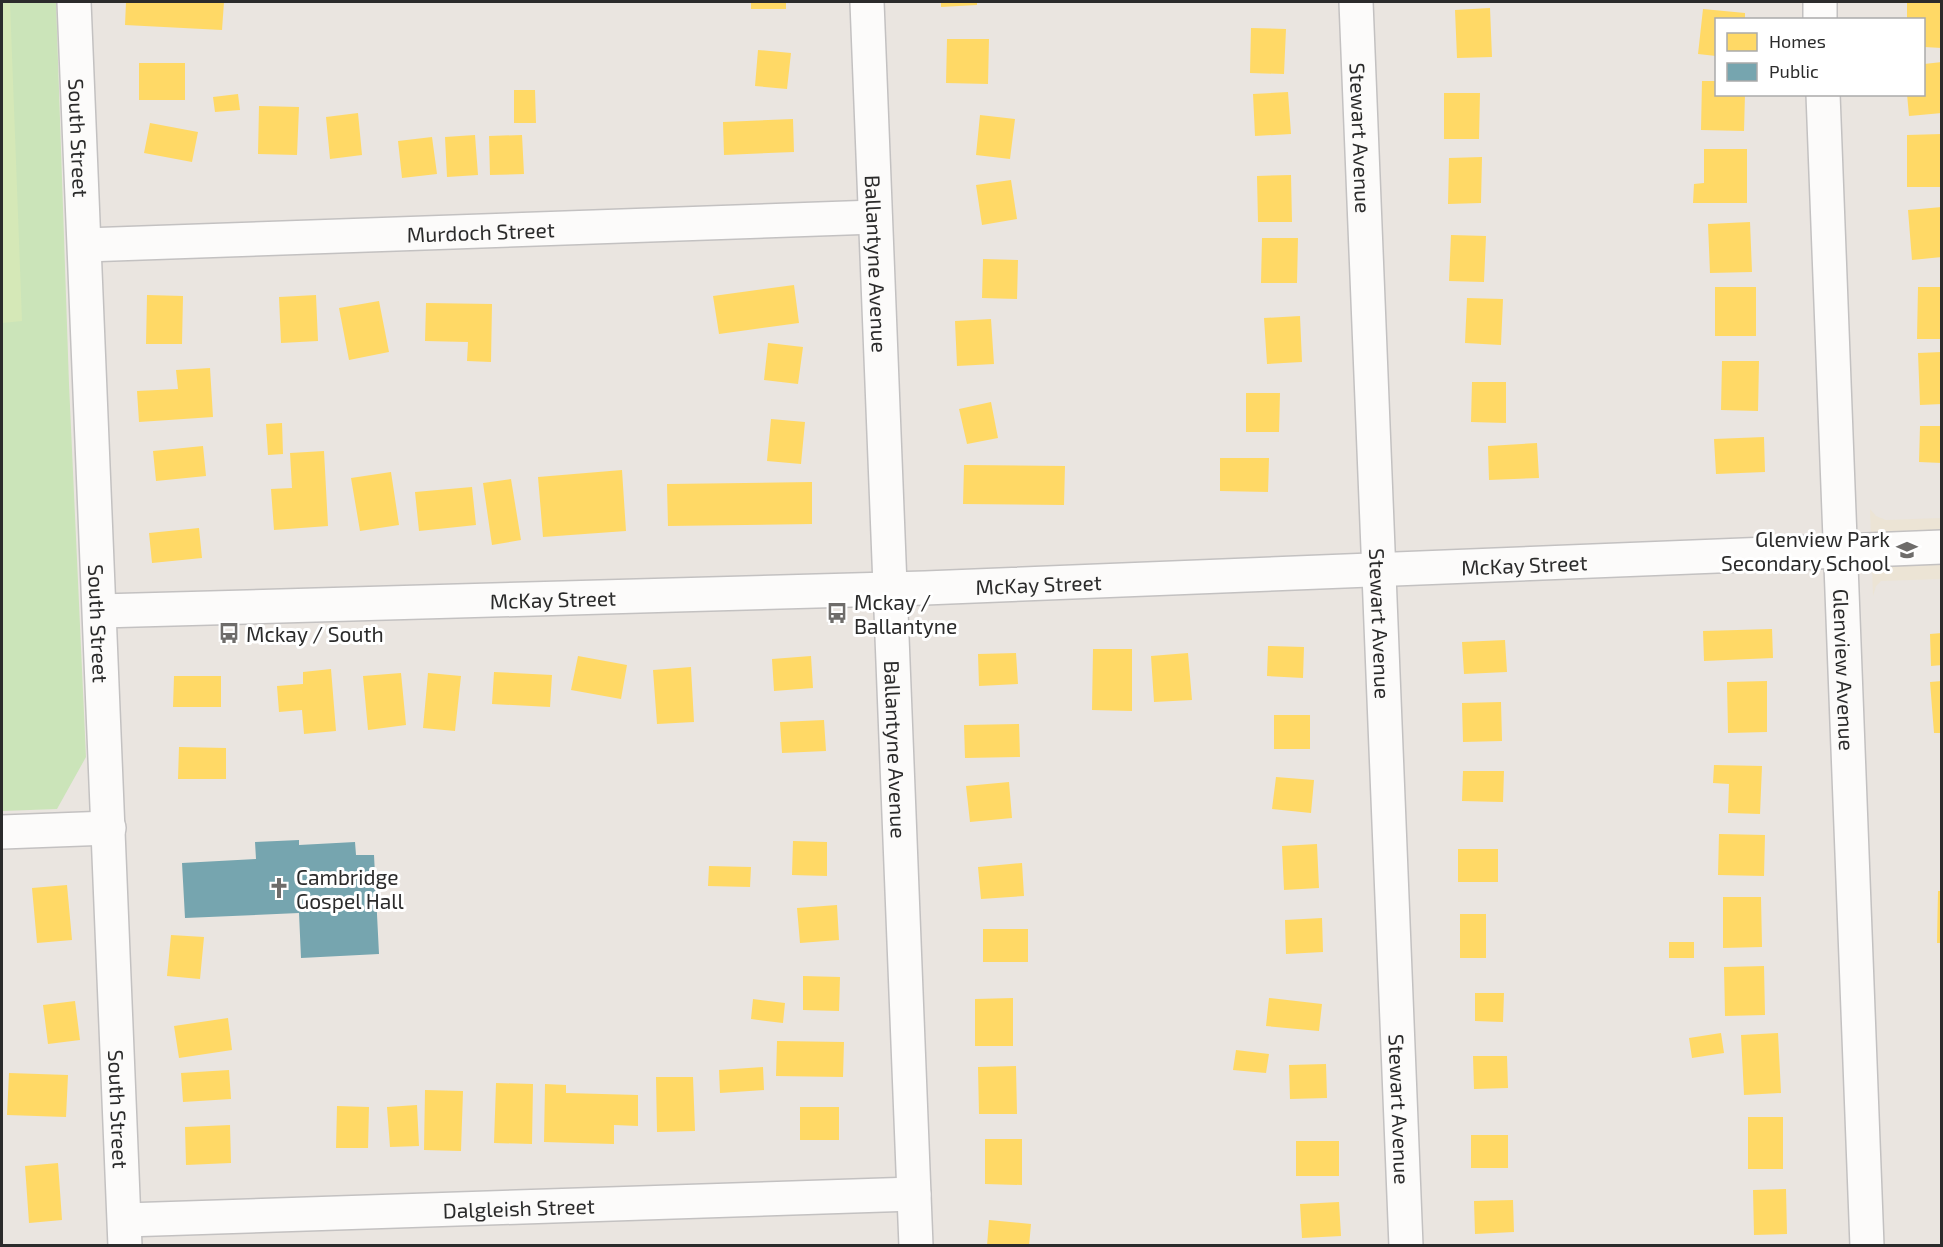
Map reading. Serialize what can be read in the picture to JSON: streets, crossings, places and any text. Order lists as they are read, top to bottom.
{
  "streets": {
    "street": [
      "South Street",
      "Stewart Avenue",
      "Murdoch Street",
      "Ballantyne Avenue",
      "McKay Street",
      "Glenview Avenue",
      "Dalgleish Street"
    ]
  },
  "crossings": [
    ["South Street", "Murdoch Street"],
    ["South Street", "McKay Street"],
    ["South Street", "Dalgleish Street"],
    ["Stewart Avenue", "McKay Street"],
    ["Murdoch Street", "Ballantyne Avenue"],
    ["Ballantyne Avenue", "McKay Street"],
    ["Ballantyne Avenue", "Dalgleish Street"],
    ["McKay Street", "Glenview Avenue"]
  ],
  "places": {
    "school or university": ["Glenview Park Secondary School"],
    "bus stop": ["Mckay / Ballantyne", "Mckay / South"],
    "church": ["Cambridge Gospel Hall"]
  },
  "legend": ["Homes", "Public"]
}
